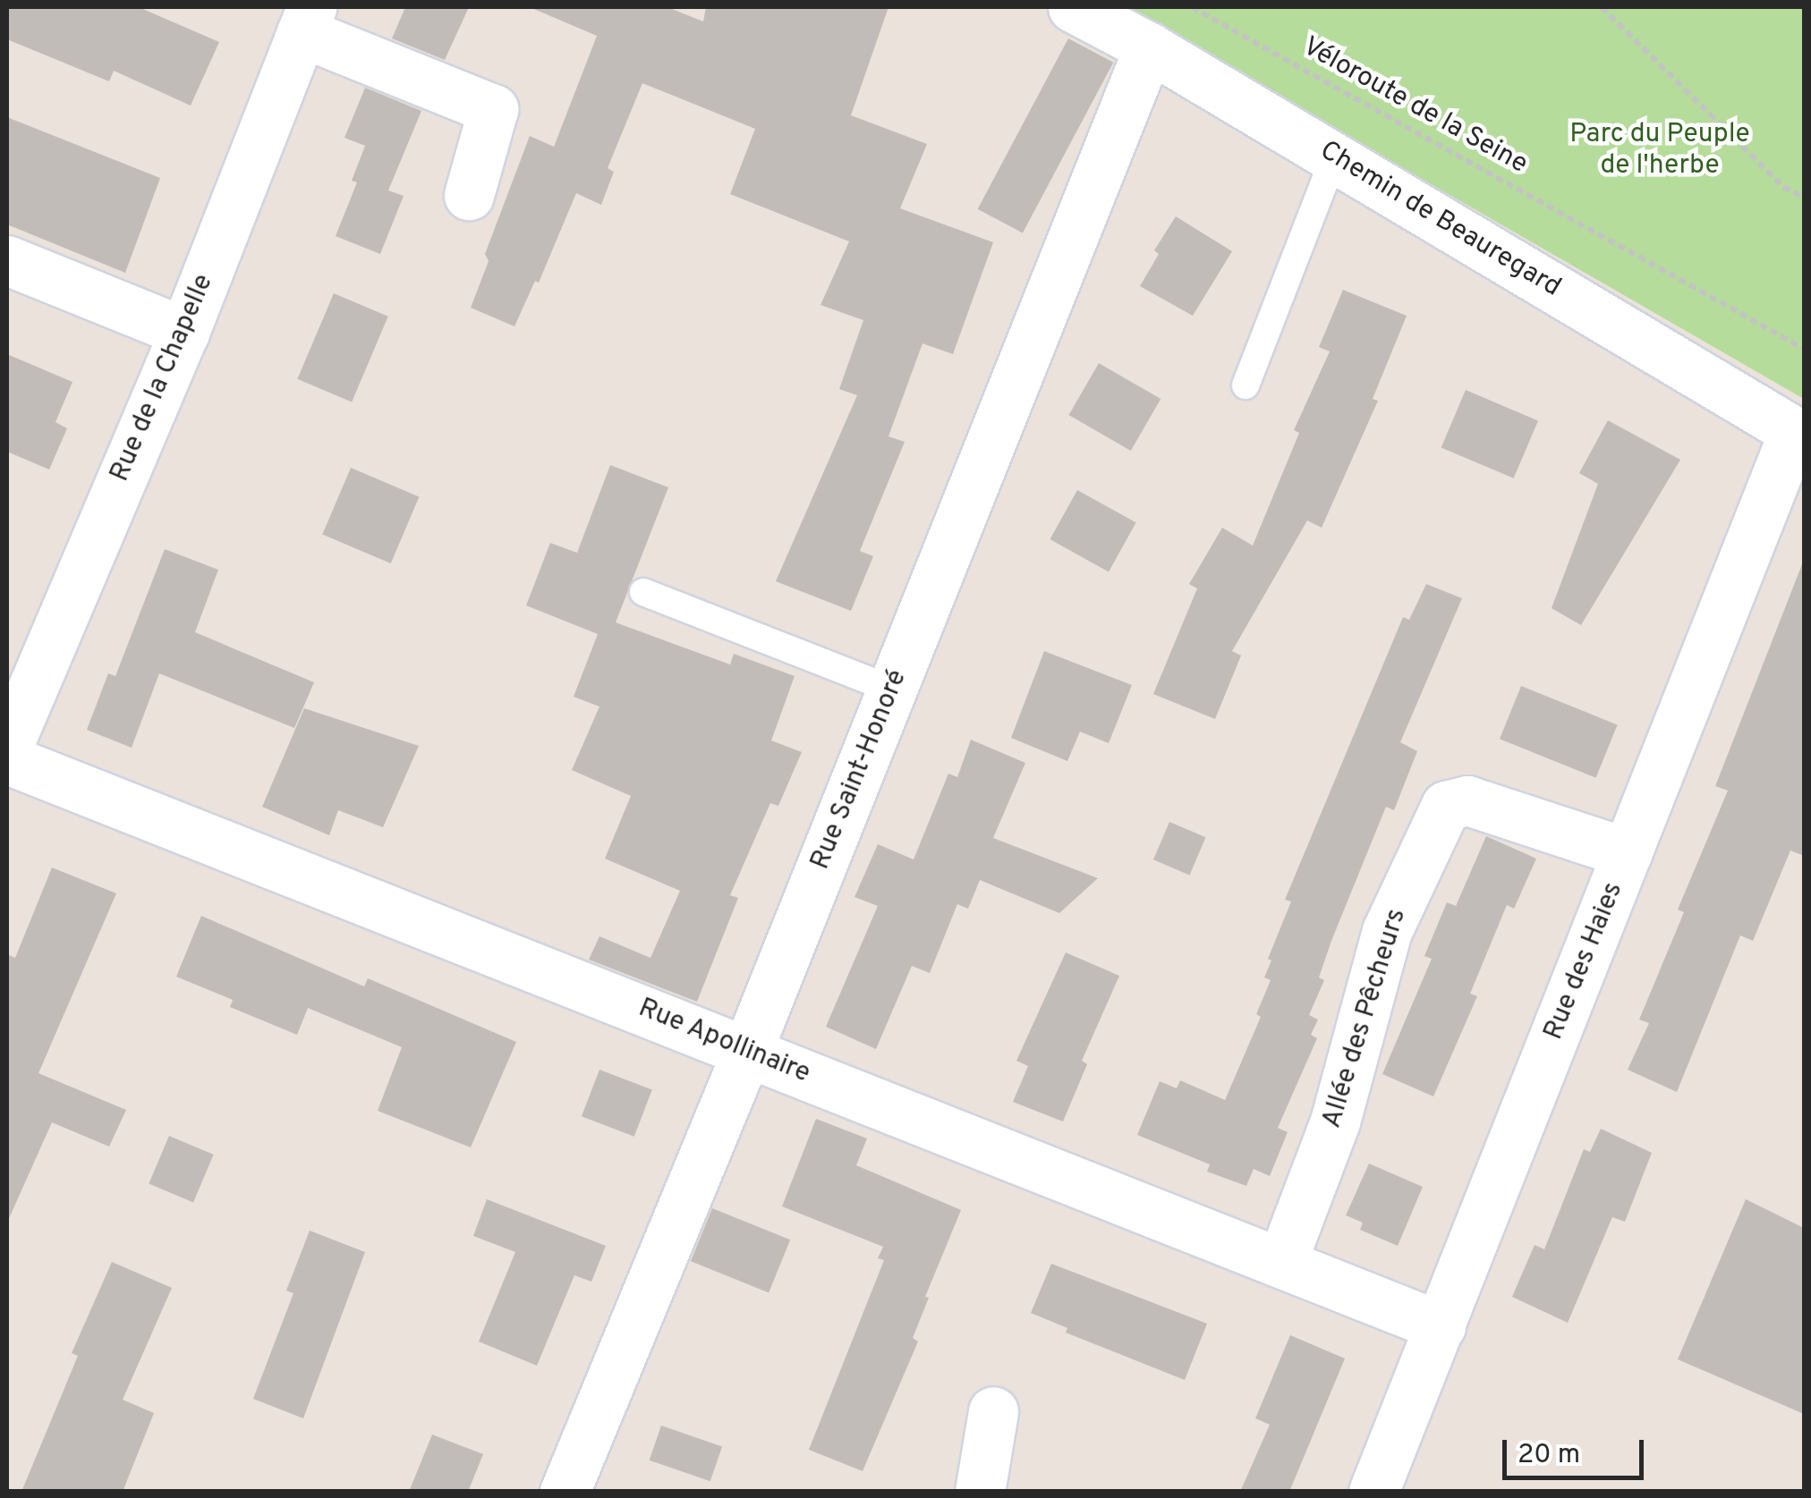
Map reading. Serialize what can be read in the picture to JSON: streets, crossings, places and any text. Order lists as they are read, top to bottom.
{
  "streets": {
    "street": [
      "Chemin de Beauregard",
      "Rue de la Chapelle",
      "Rue Saint-Honoré",
      "Rue des Haies",
      "Allée des Pêcheurs",
      "Rue Apollinaire"
    ],
    "path": ["Véloroute de la Seine"]
  },
  "crossings": [
    ["Chemin de Beauregard", "Rue Saint-Honoré"],
    ["Chemin de Beauregard", "Rue des Haies"],
    ["Rue Saint-Honoré", "Rue Apollinaire"],
    ["Rue des Haies", "Allée des Pêcheurs"],
    ["Rue des Haies", "Rue Apollinaire"],
    ["Allée des Pêcheurs", "Rue Apollinaire"]
  ],
  "parks": ["Parc du Peuple de l'herbe"],
  "scale_bar": "20 m"
}
